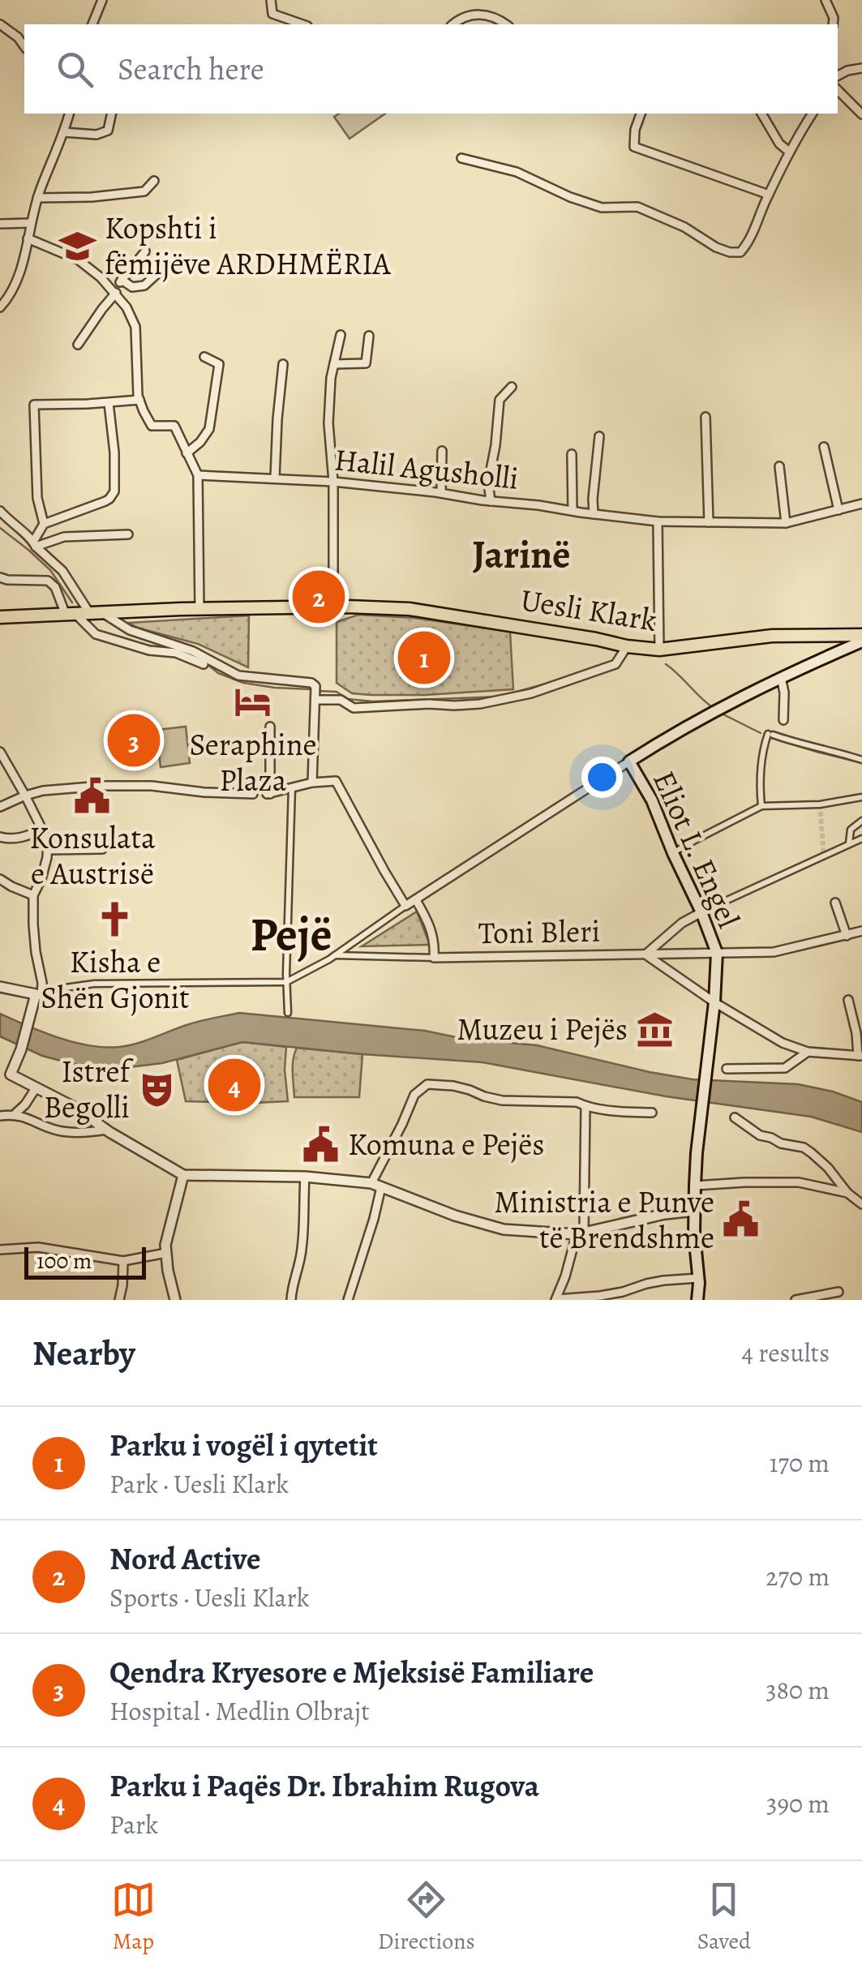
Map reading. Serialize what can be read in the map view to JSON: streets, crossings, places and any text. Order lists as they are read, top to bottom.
{
  "streets": {
    "main road": ["Uesli Klark", "Eliot L. Engel"],
    "street": ["Halil Agusholli", "Toni Bleri"]
  },
  "crossings": [
    ["Eliot L. Engel", "Toni Bleri"]
  ],
  "districts": ["Jarinë", "Pejë"],
  "places": {
    "school or university": ["Kopshti i fëmijëve ARDHMËRIA"],
    "hotel": ["Seraphine Plaza"],
    "public building": ["Konsulata e Austrisë", "Komuna e Pejës", "Ministria e Punve të Brendshme"],
    "church": ["Kisha e Shën Gjonit"],
    "museum": ["Muzeu i Pejës"],
    "theatre": ["Istref Begolli"]
  },
  "scale_bar": "100 m",
  "page": {
    "search": "Search here",
    "pins": [
      "2",
      "1",
      "3",
      "4"
    ],
    "scale": "100 m",
    "heading": ["Nearby", "4 results"],
    "list": [
      {
        "mark": "1",
        "name": "Parku i vogël i qytetit",
        "note": "Park · Uesli Klark",
        "value": "170 m"
      },
      {
        "mark": "2",
        "name": "Nord Active",
        "note": "Sports · Uesli Klark",
        "value": "270 m"
      },
      {
        "mark": "3",
        "name": "Qendra Kryesore e Mjeksisë Familiare",
        "note": "Hospital · Medlin Olbrajt",
        "value": "380 m"
      },
      {
        "mark": "4",
        "name": "Parku i Paqës Dr. Ibrahim Rugova",
        "note": "Park",
        "value": "390 m"
      }
    ],
    "nav": ["Map", "Directions", "Saved"]
  }
}
